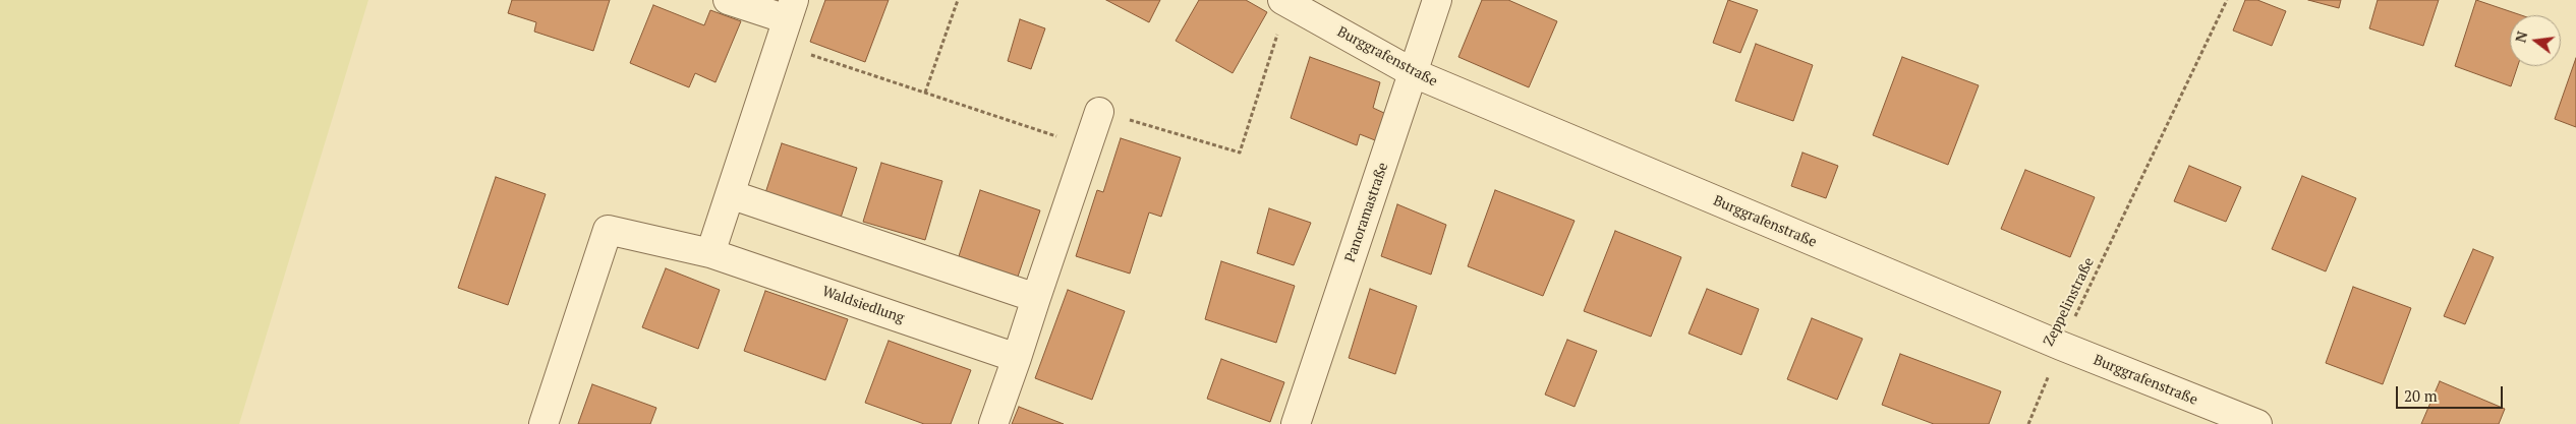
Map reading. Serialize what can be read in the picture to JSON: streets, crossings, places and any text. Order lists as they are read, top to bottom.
{
  "streets": {
    "street": ["Burggrafenstraße", "Panoramastraße", "Waldsiedlung"],
    "path": ["Zeppelinstraße"]
  },
  "crossings": [
    ["Burggrafenstraße", "Panoramastraße"],
    ["Burggrafenstraße", "Zeppelinstraße"]
  ],
  "scale_bar": "20 m",
  "north": "left"
}
